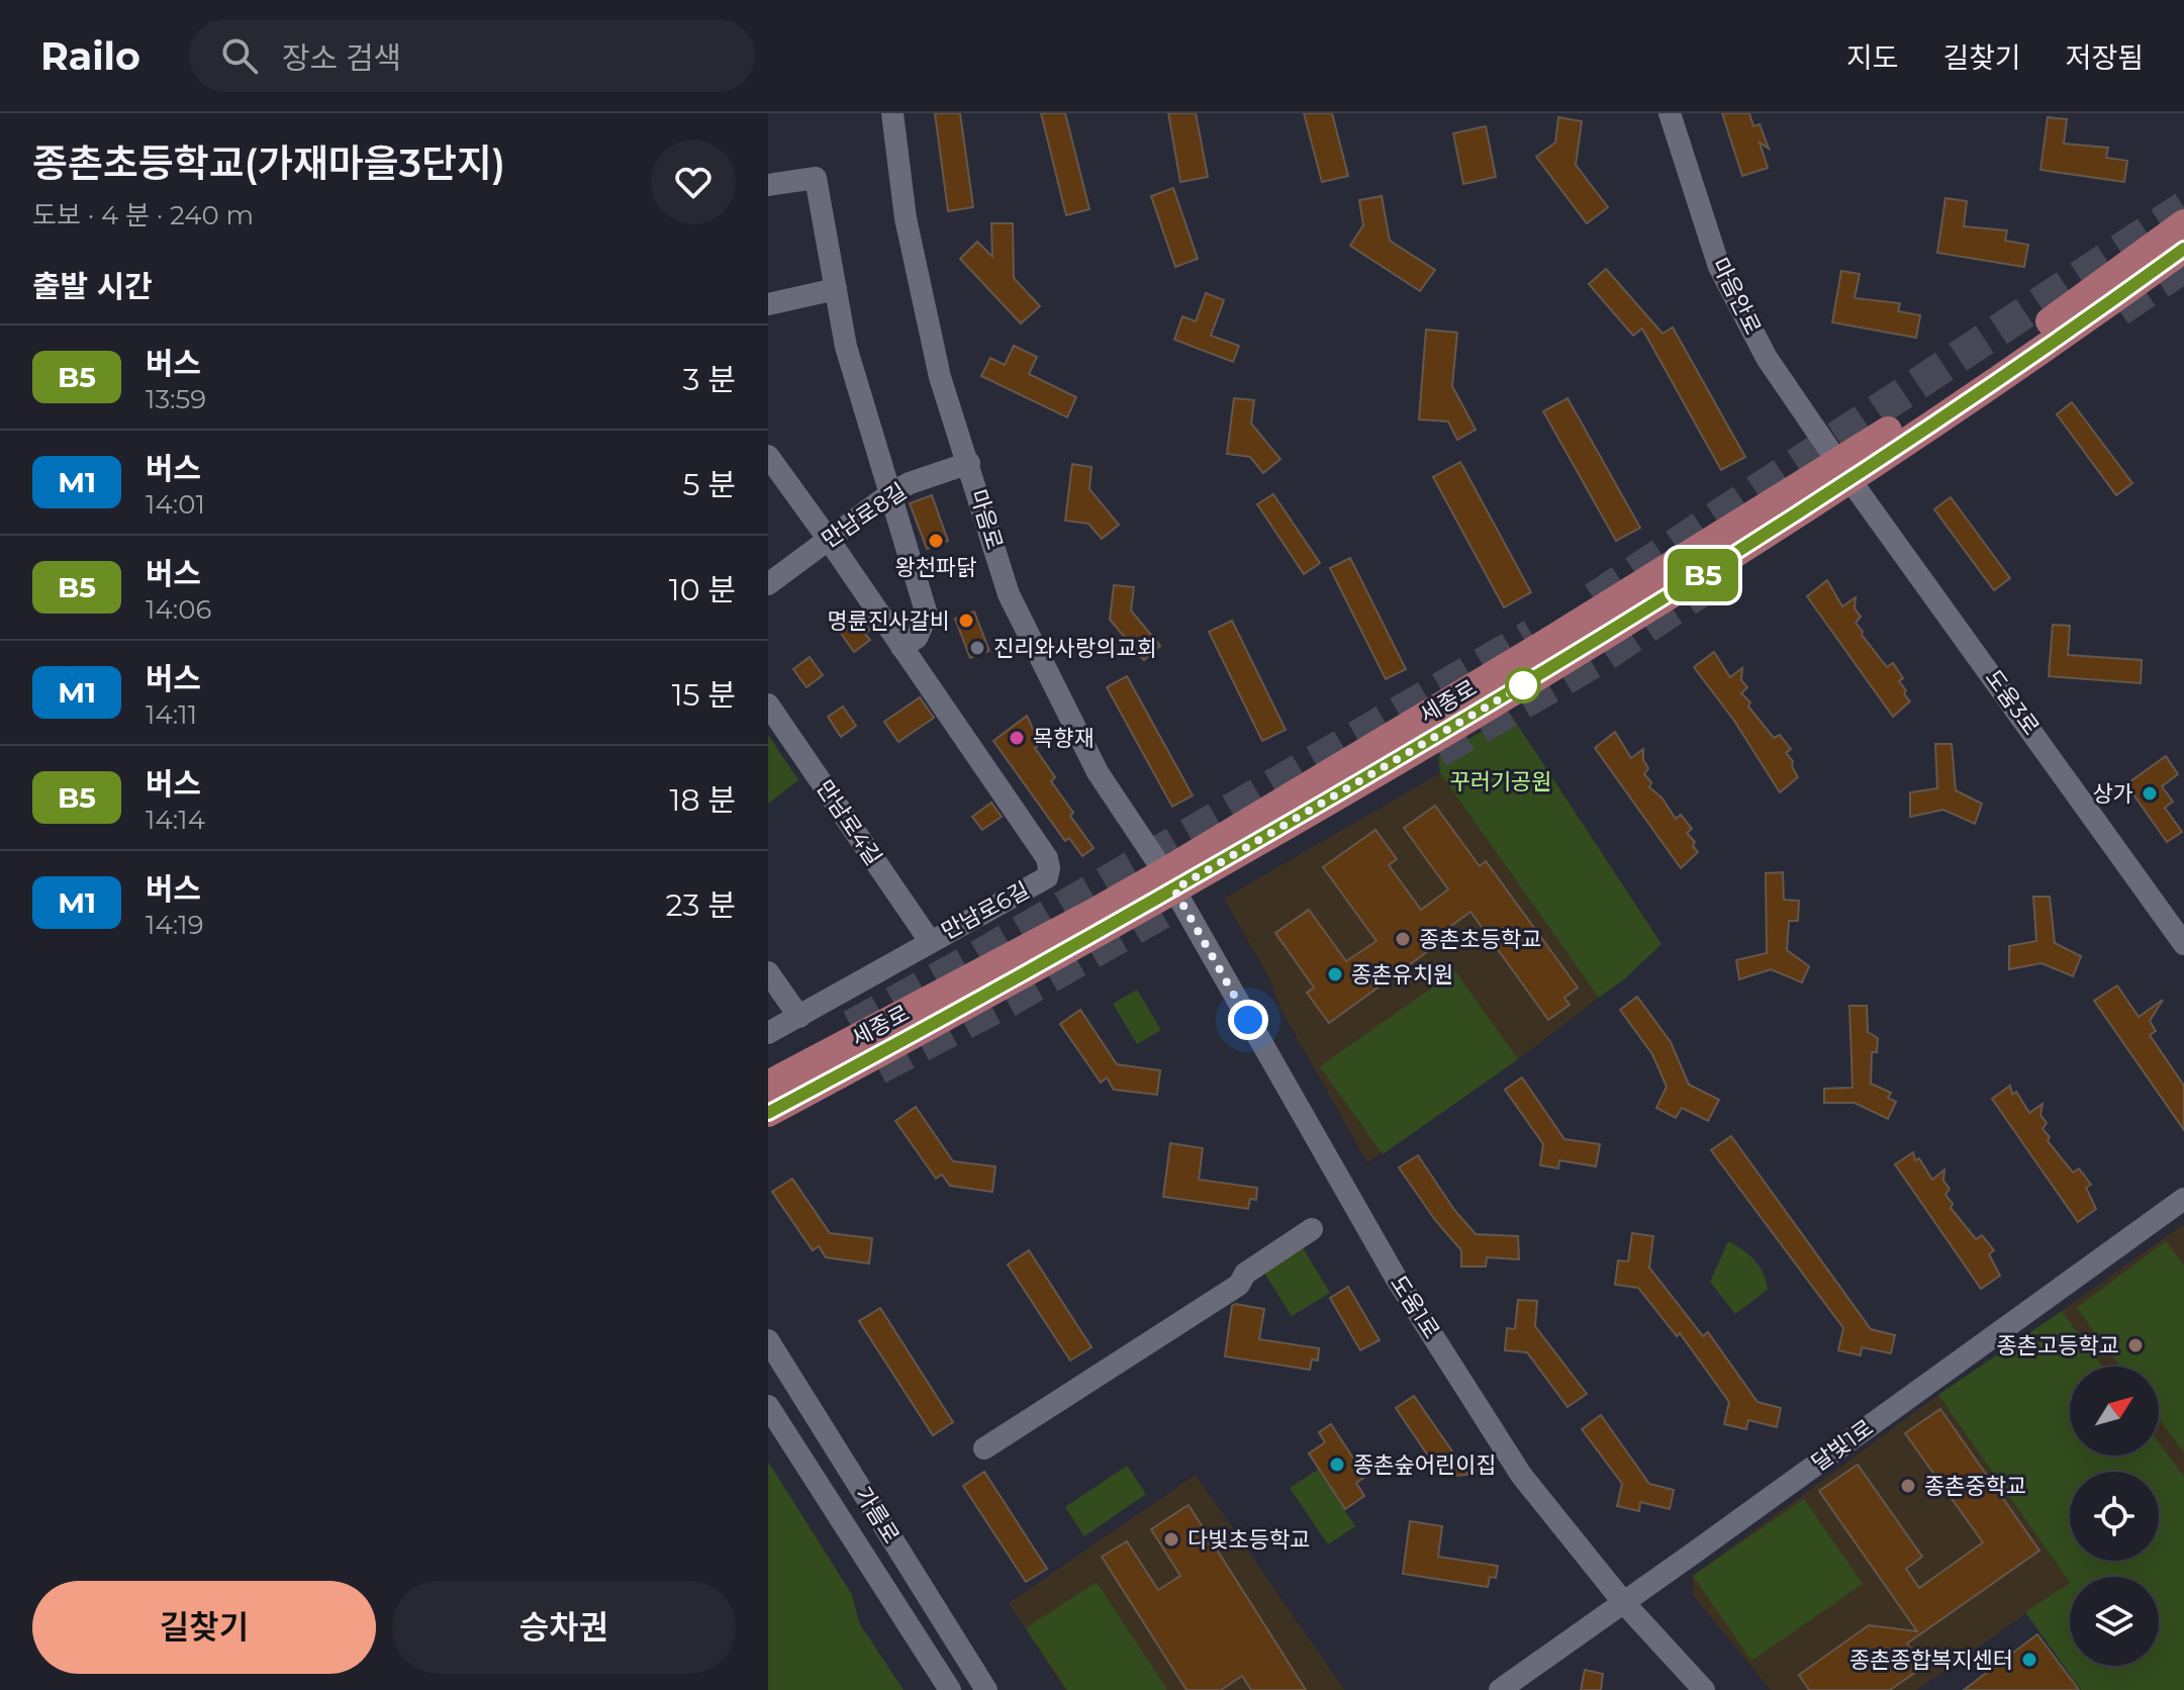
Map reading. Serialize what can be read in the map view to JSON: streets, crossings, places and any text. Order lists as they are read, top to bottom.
{
  "streets": {
    "main road": ["세종로"],
    "street": [
      "마음안로",
      "만남로8길",
      "마음로",
      "도움3로",
      "만남로4길",
      "만남로6길",
      "도움1로",
      "달빛1로",
      "가름로"
    ]
  },
  "crossings": [
    ["마음안로", "세종로"],
    ["마음안로", "도움3로"],
    ["만남로8길", "마음로"],
    ["만남로8길", "만남로6길"],
    ["마음로", "세종로"],
    ["마음로", "도움1로"],
    ["세종로", "도움3로"],
    ["세종로", "도움1로"],
    ["만남로4길", "만남로6길"],
    ["도움1로", "달빛1로"]
  ],
  "parks": ["꾸러기공원"],
  "places": [
    "왕천파닭",
    "명륜진사갈비",
    "진리와사랑의교회",
    "목향재",
    "상가",
    "종촌초등학교",
    "종촌유치원",
    "종촌고등학교",
    "종촌숲어린이집",
    "종촌중학교",
    "다빛초등학교",
    "종촌종합복지센터"
  ],
  "lines": ["bus line B5"],
  "north": "top right",
  "page": {
    "header": "Railo",
    "search": "장소 검색",
    "nav": ["지도", "길찾기", "저장됨"],
    "heading": [
      ["종촌초등학교(가재마을3단지)", "도보 · 4 분 · 240 m"],
      "출발 시간"
    ],
    "on_map": "B5",
    "list": [
      {
        "mark": "B5",
        "name": "버스",
        "note": "13:59",
        "value": "3 분"
      },
      {
        "mark": "M1",
        "name": "버스",
        "note": "14:01",
        "value": "5 분"
      },
      {
        "mark": "B5",
        "name": "버스",
        "note": "14:06",
        "value": "10 분"
      },
      {
        "mark": "M1",
        "name": "버스",
        "note": "14:11",
        "value": "15 분"
      },
      {
        "mark": "B5",
        "name": "버스",
        "note": "14:14",
        "value": "18 분"
      },
      {
        "mark": "M1",
        "name": "버스",
        "note": "14:19",
        "value": "23 분"
      }
    ],
    "buttons": ["길찾기", "승차권"]
  }
}
